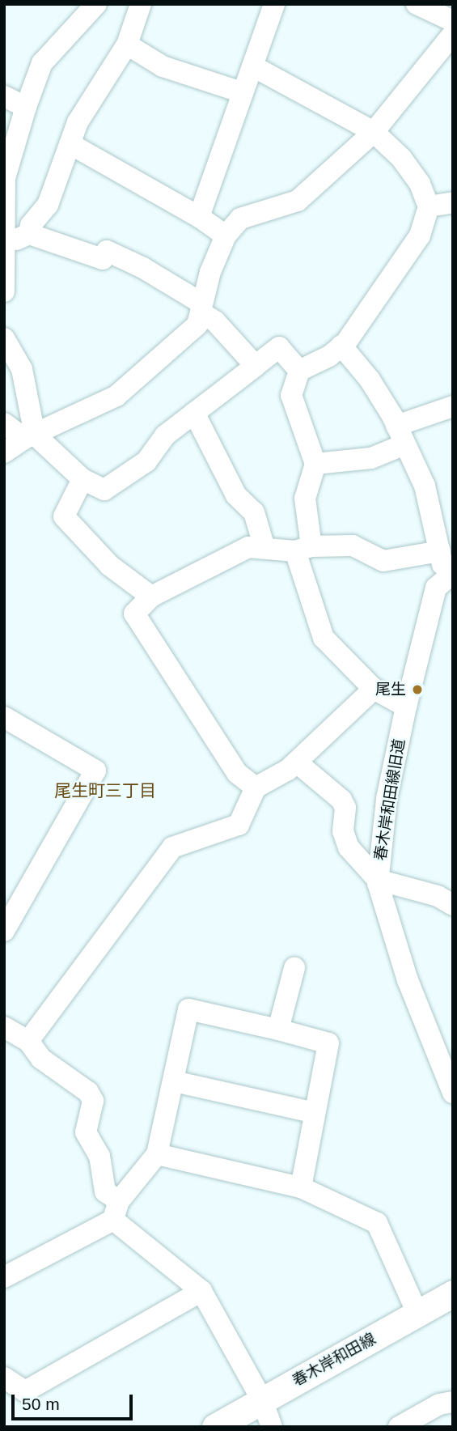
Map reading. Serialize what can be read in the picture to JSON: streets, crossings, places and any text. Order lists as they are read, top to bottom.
{
  "streets": {
    "main road": ["春木岸和田線"],
    "street": ["春木岸和田線旧道"]
  },
  "districts": ["尾生町三丁目"],
  "places": ["尾生"],
  "scale_bar": "50 m"
}
